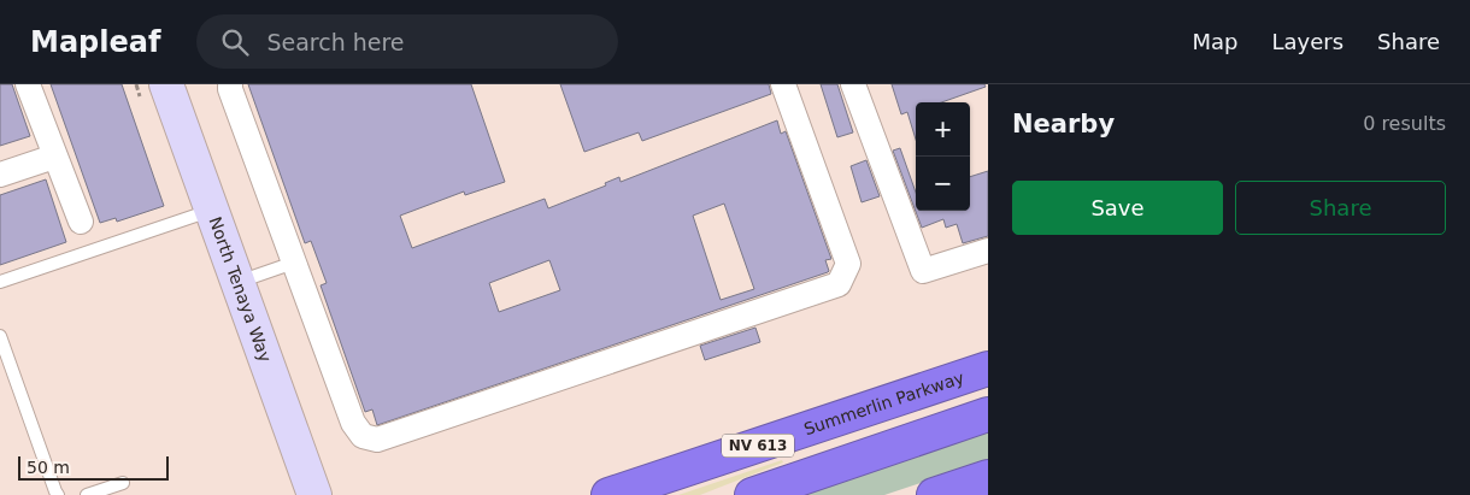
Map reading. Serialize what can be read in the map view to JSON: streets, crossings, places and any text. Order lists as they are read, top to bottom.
{
  "streets": {
    "highway": ["Summerlin Parkway", "NV 613"],
    "main road": ["North Tenaya Way"]
  },
  "scale_bar": "50 m",
  "page": {
    "header": "Mapleaf",
    "search": "Search here",
    "nav": ["Map", "Layers", "Share"],
    "heading": ["Nearby", "0 results"],
    "map_buttons": ["+", "−"],
    "buttons": ["Save", "Share"],
    "scale": "50 m"
  }
}
